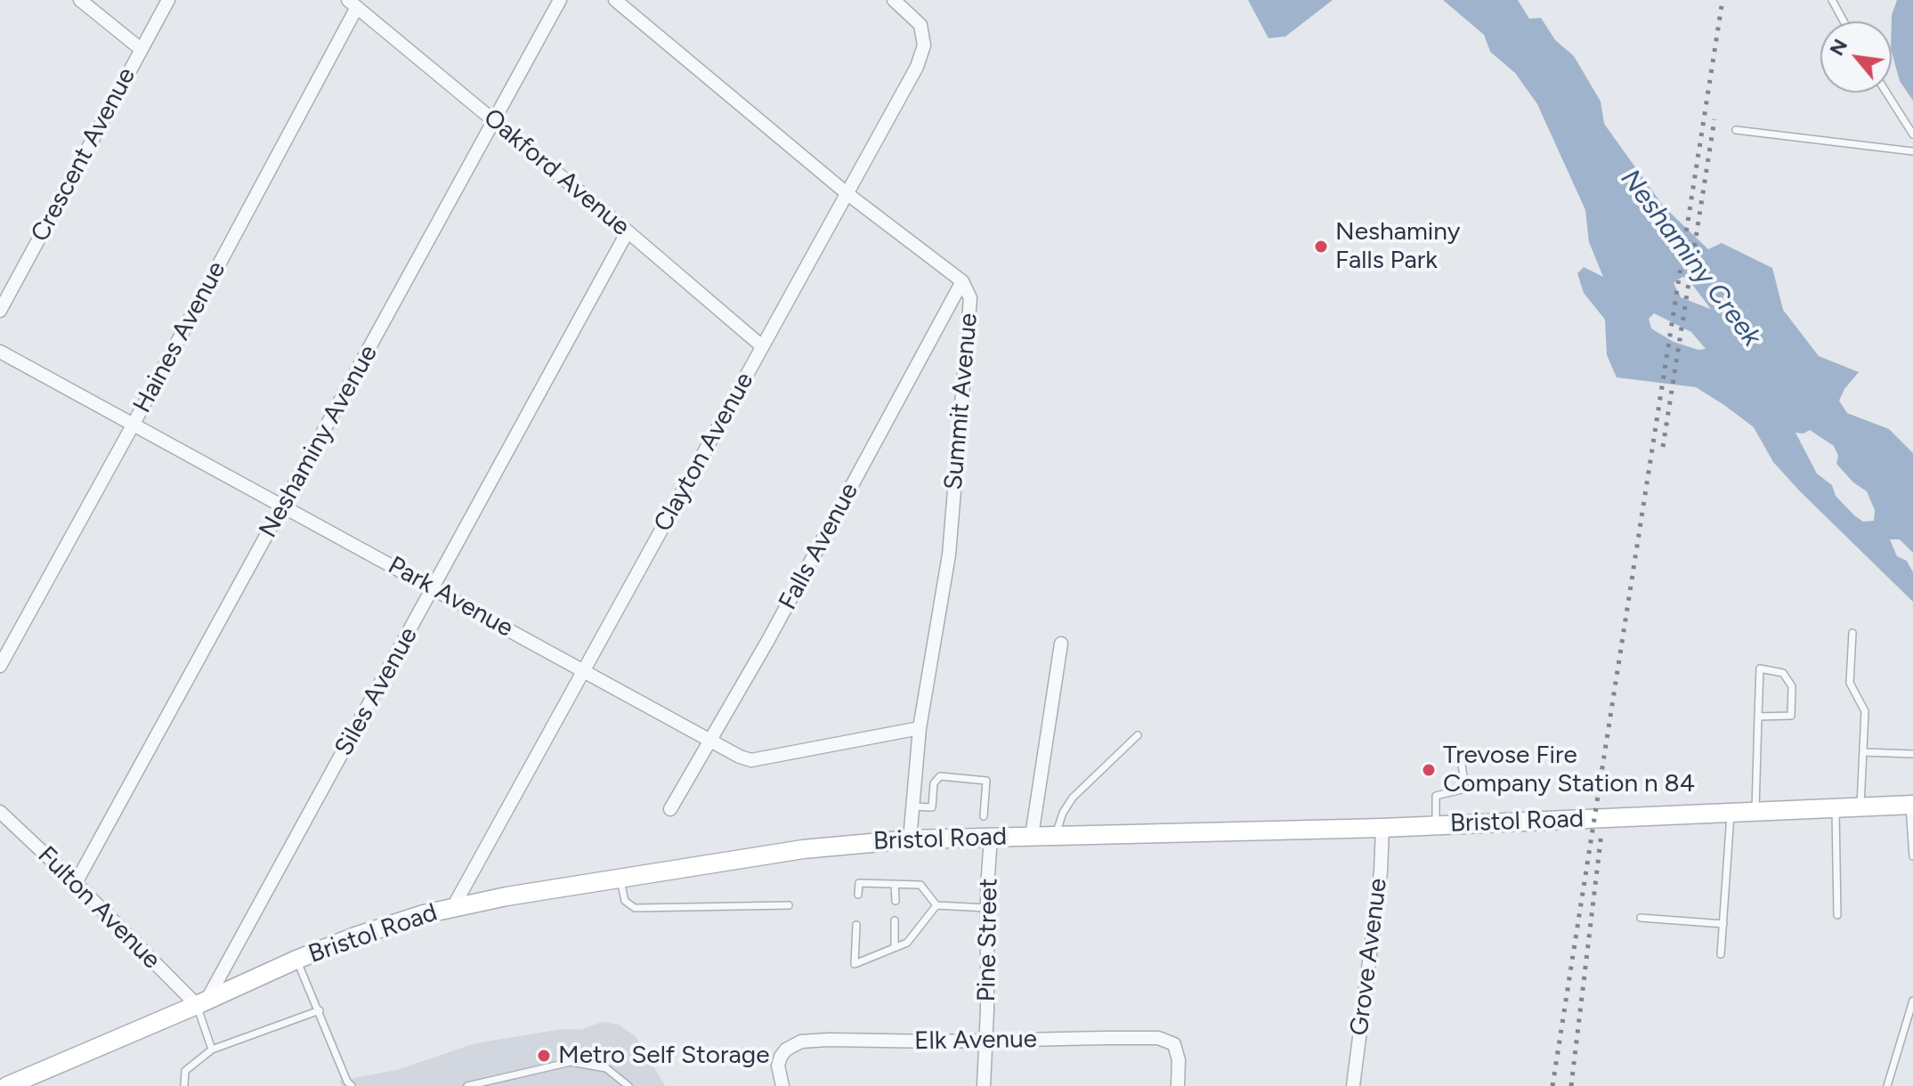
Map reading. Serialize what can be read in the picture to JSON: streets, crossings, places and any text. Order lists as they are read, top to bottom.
{
  "streets": {
    "main road": ["Bristol Road"],
    "street": [
      "Crescent Avenue",
      "Oakford Avenue",
      "Haines Avenue",
      "Summit Avenue",
      "Neshaminy Avenue",
      "Clayton Avenue",
      "Falls Avenue",
      "Park Avenue",
      "Siles Avenue",
      "Fulton Avenue",
      "Pine Street",
      "Grove Avenue",
      "Elk Avenue"
    ]
  },
  "crossings": [
    ["Oakford Avenue", "Haines Avenue"],
    ["Oakford Avenue", "Neshaminy Avenue"],
    ["Oakford Avenue", "Clayton Avenue"],
    ["Oakford Avenue", "Siles Avenue"],
    ["Haines Avenue", "Park Avenue"],
    ["Summit Avenue", "Clayton Avenue"],
    ["Summit Avenue", "Falls Avenue"],
    ["Summit Avenue", "Park Avenue"],
    ["Summit Avenue", "Bristol Road"],
    ["Neshaminy Avenue", "Park Avenue"],
    ["Neshaminy Avenue", "Fulton Avenue"],
    ["Clayton Avenue", "Park Avenue"],
    ["Clayton Avenue", "Bristol Road"],
    ["Falls Avenue", "Park Avenue"],
    ["Park Avenue", "Siles Avenue"],
    ["Siles Avenue", "Bristol Road"],
    ["Siles Avenue", "Fulton Avenue"],
    ["Bristol Road", "Fulton Avenue"],
    ["Bristol Road", "Pine Street"],
    ["Bristol Road", "Grove Avenue"],
    ["Pine Street", "Elk Avenue"]
  ],
  "water": ["Neshaminy Creek"],
  "places": ["Neshaminy Falls Park", "Trevose Fire Company Station n 84", "Metro Self Storage"],
  "north": "top left"
}
